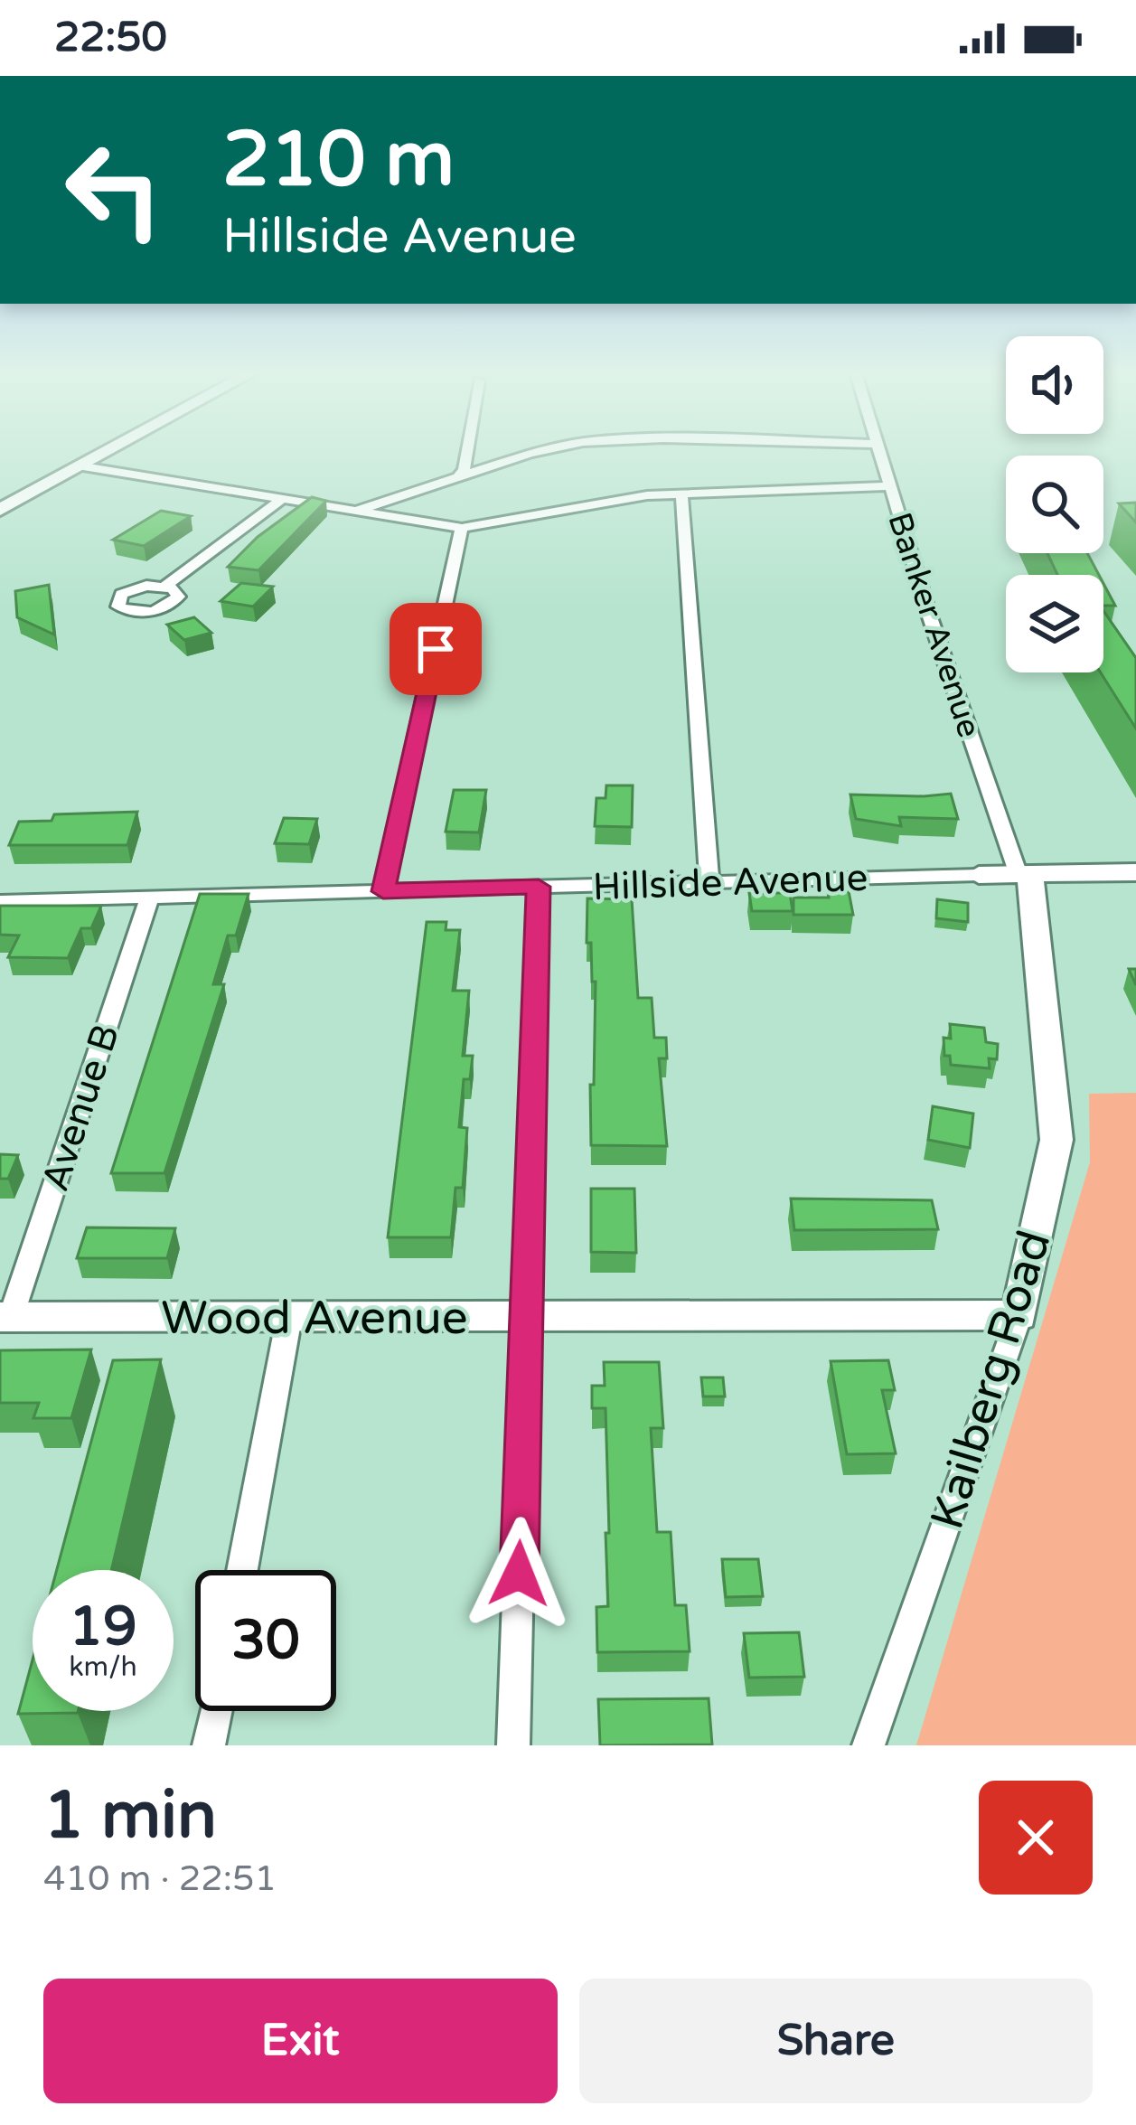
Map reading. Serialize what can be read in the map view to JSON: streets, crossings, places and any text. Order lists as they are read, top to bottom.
{
  "streets": {
    "street": [
      "Banker Avenue",
      "Hillside Avenue",
      "Avenue B",
      "Wood Avenue",
      "Kailberg Road"
    ]
  },
  "crossings": [
    ["Banker Avenue", "Hillside Avenue"],
    ["Banker Avenue", "Kailberg Road"],
    ["Hillside Avenue", "Avenue B"],
    ["Hillside Avenue", "Kailberg Road"],
    ["Avenue B", "Wood Avenue"],
    ["Wood Avenue", "Kailberg Road"]
  ],
  "page": {
    "status": "22:50",
    "turn": ["210 m", "Hillside Avenue"],
    "speed": "19 km/h",
    "limit": "30",
    "heading": ["1 min", "410 m · 22:51"],
    "buttons": ["Exit", "Share"]
  }
}
